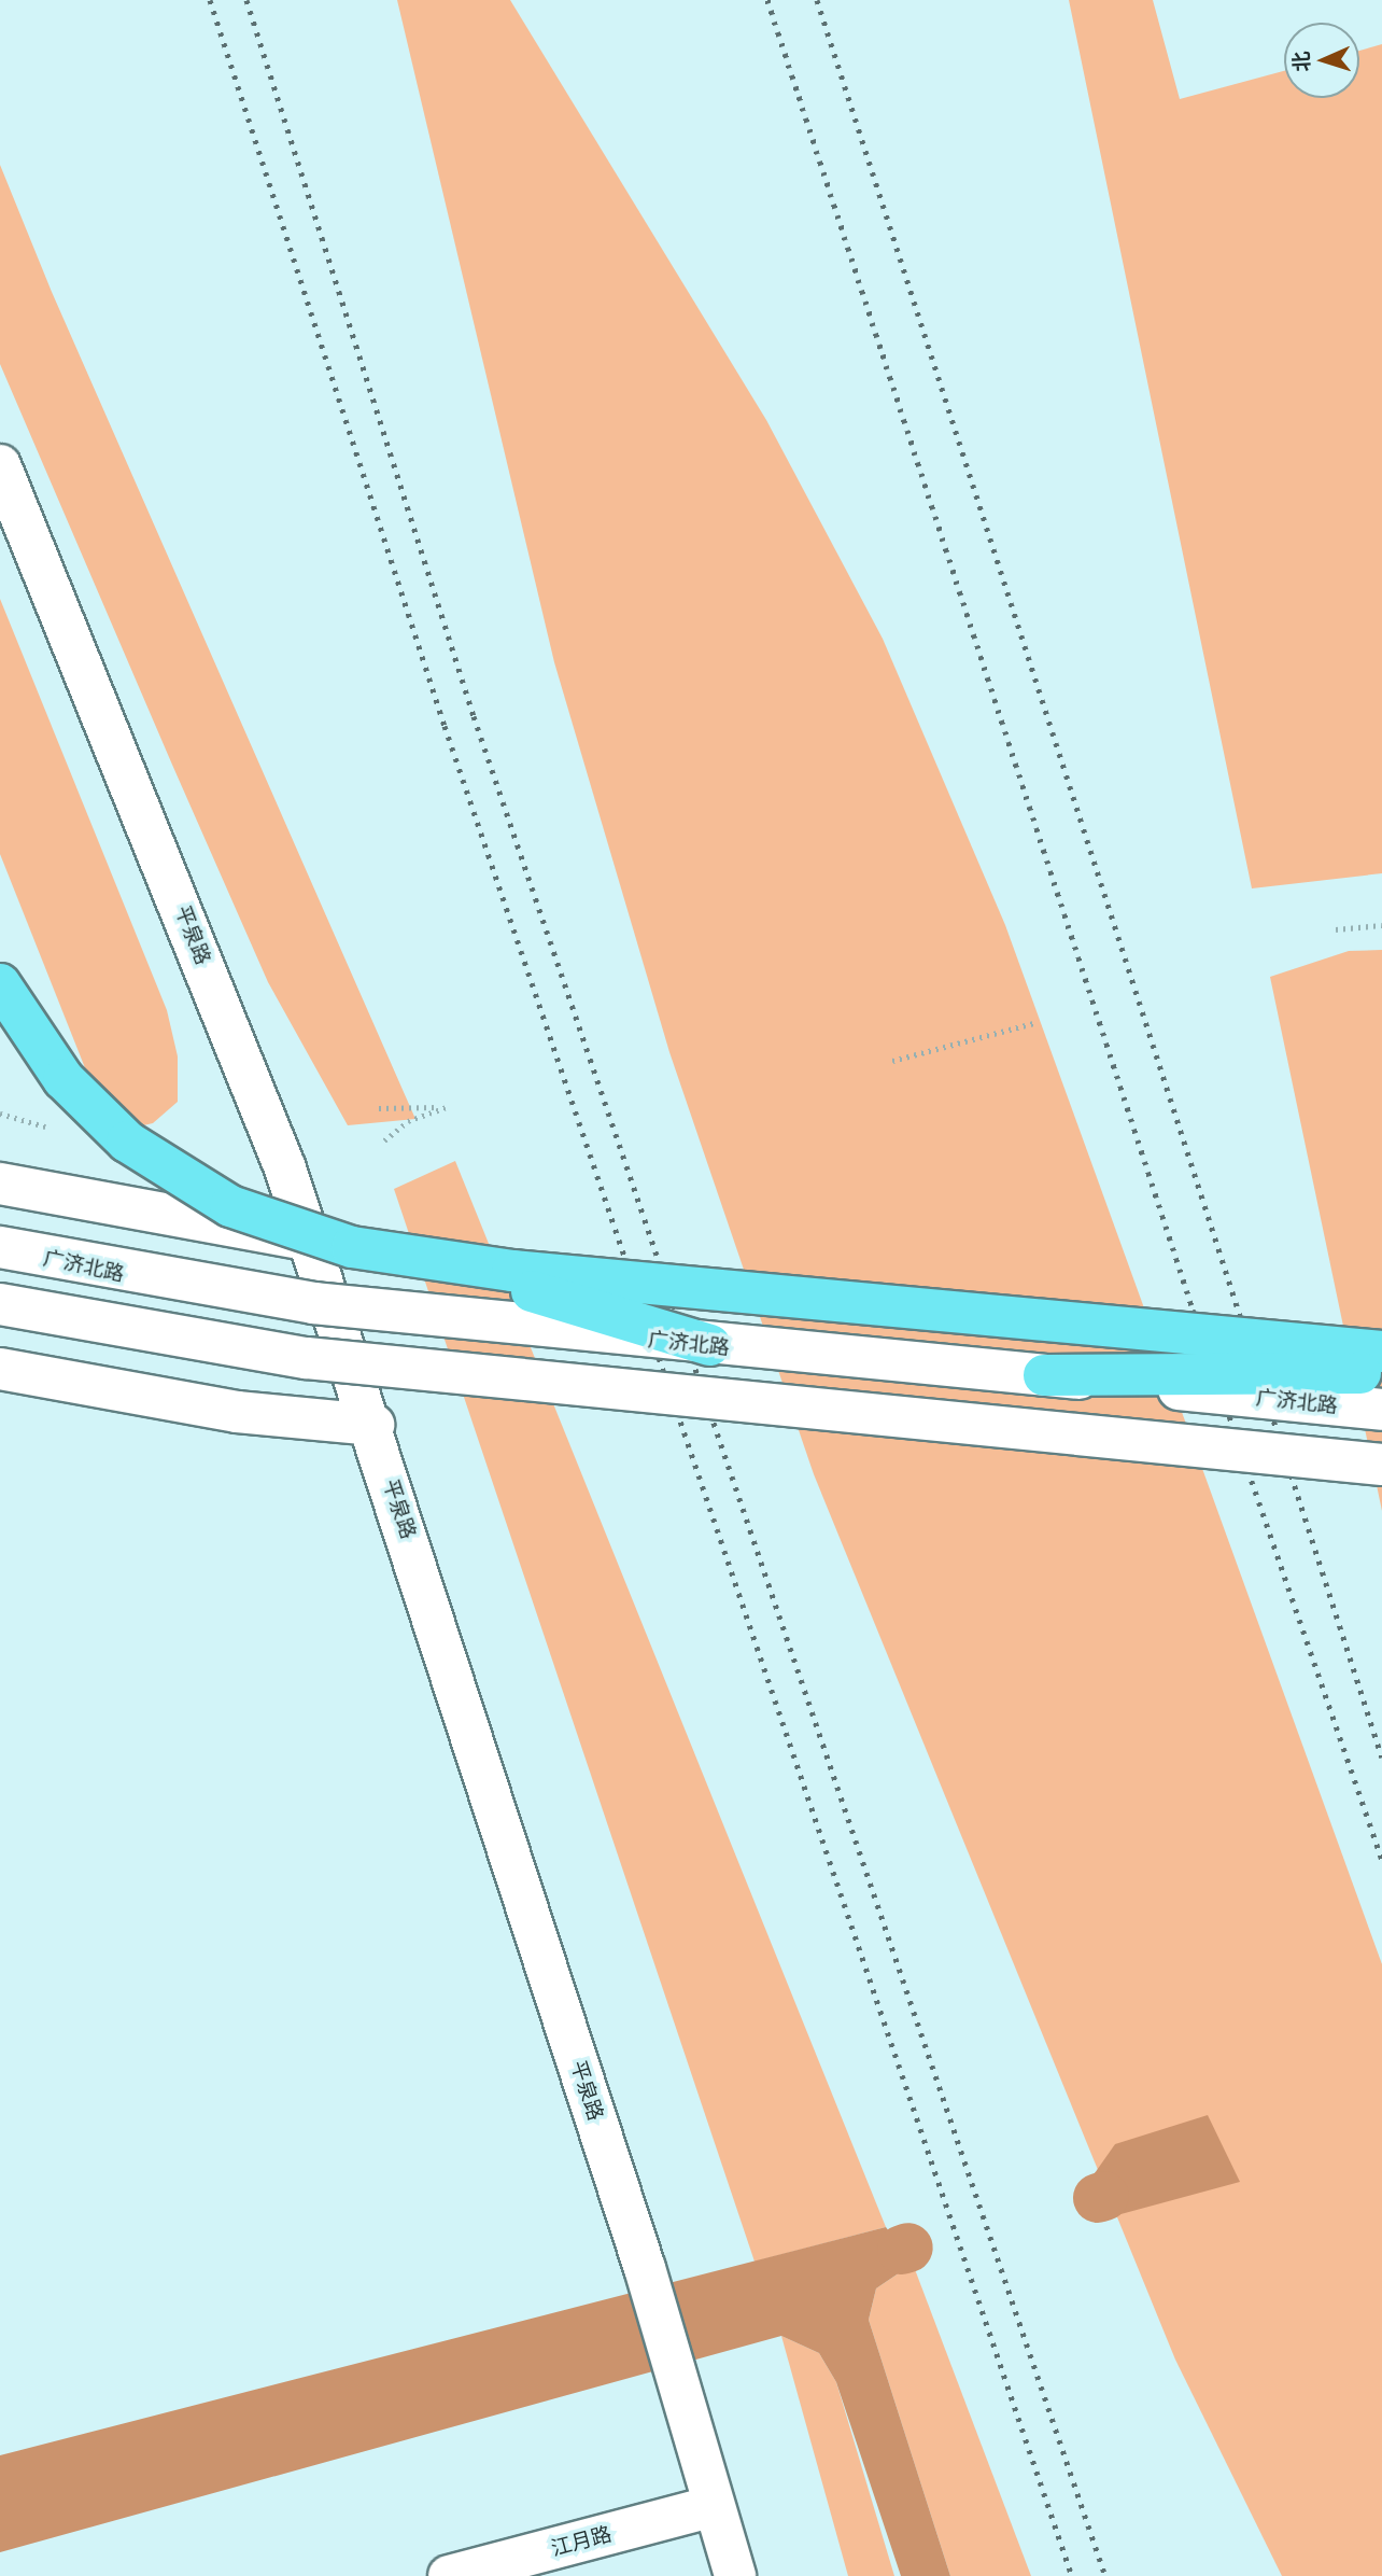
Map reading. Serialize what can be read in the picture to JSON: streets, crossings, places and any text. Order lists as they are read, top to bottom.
{
  "streets": {
    "main road": ["平泉路", "广济北路", "江月路"]
  },
  "crossings": [
    ["平泉路", "江月路"]
  ],
  "north": "left"
}
